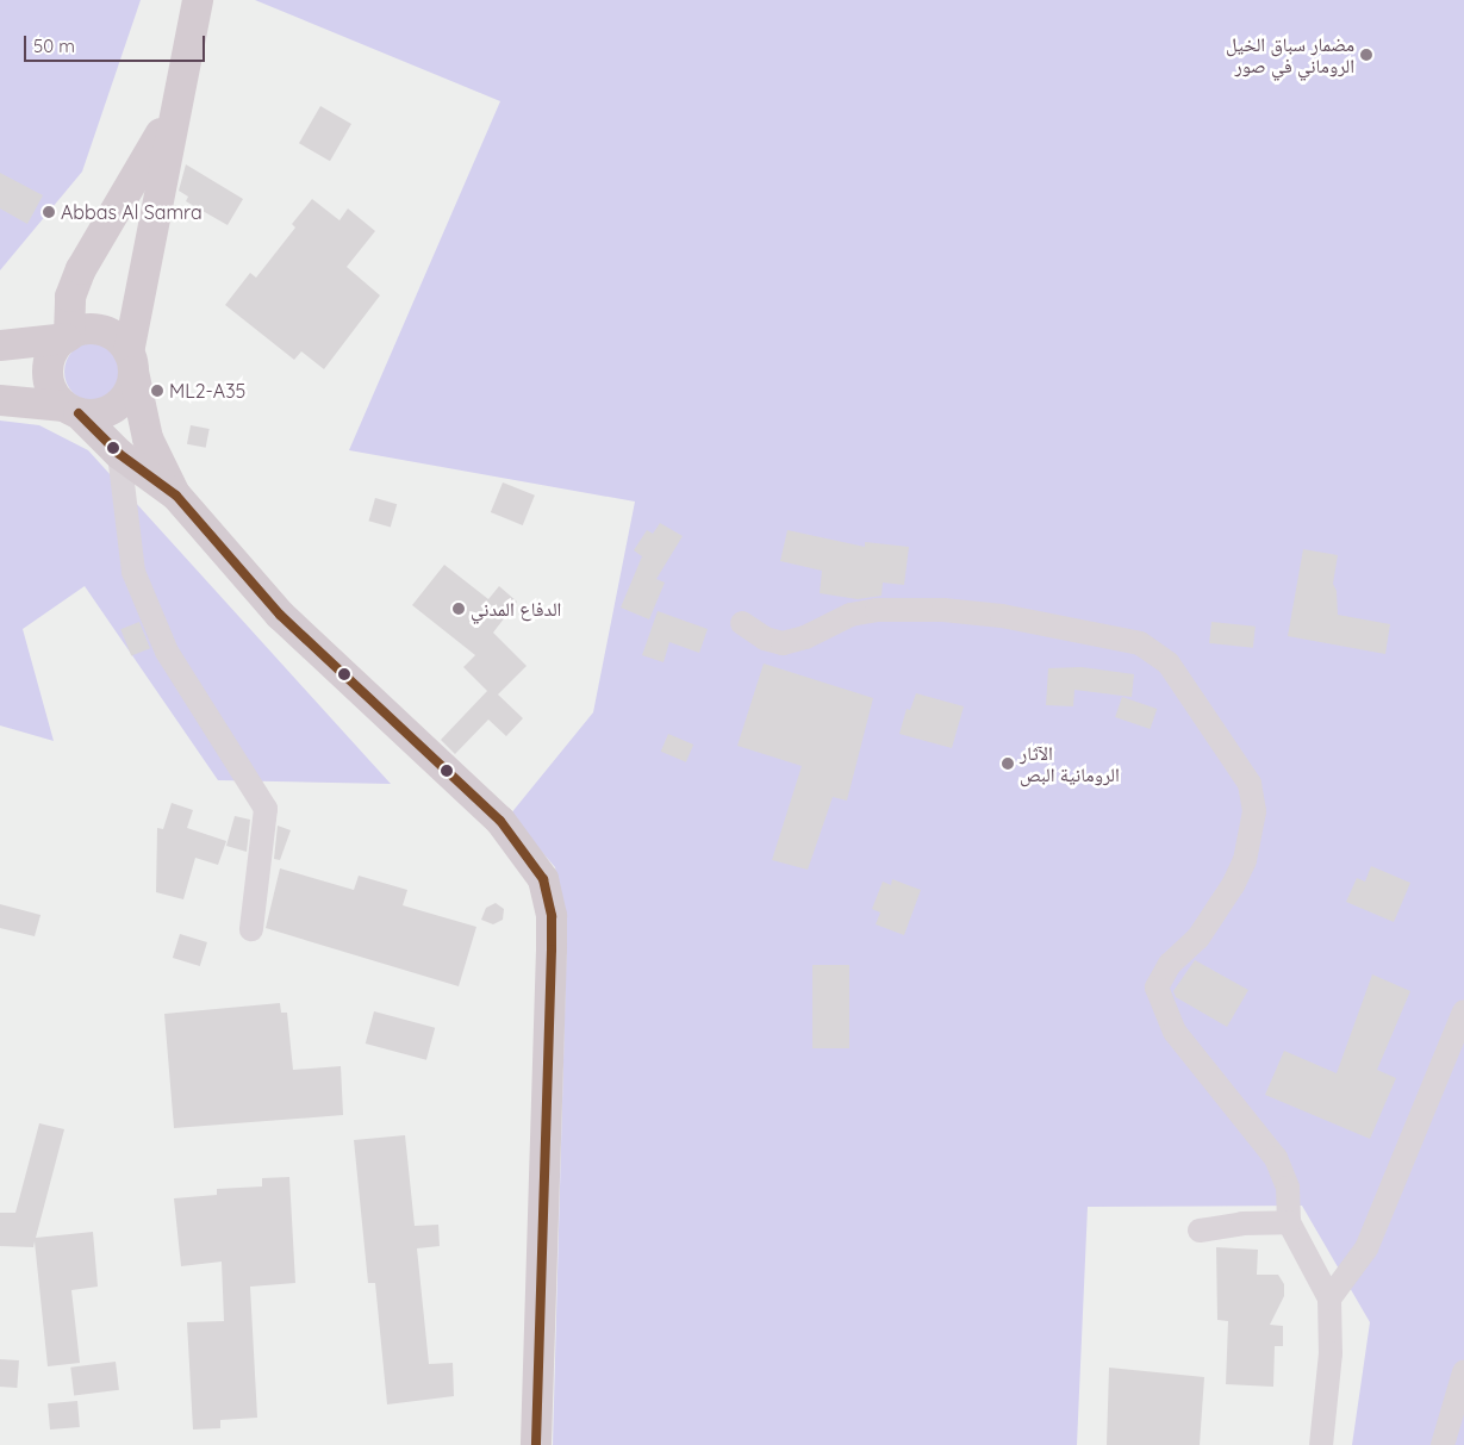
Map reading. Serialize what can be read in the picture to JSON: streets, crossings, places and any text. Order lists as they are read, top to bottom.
{
  "places": [
    "مضمار سباق الخيل الروماني في صور",
    "Abbas Al Samra",
    "ML2-A35",
    "الدفاع المدني",
    "الآثار الرومانية البص"
  ],
  "scale_bar": "50 m"
}
